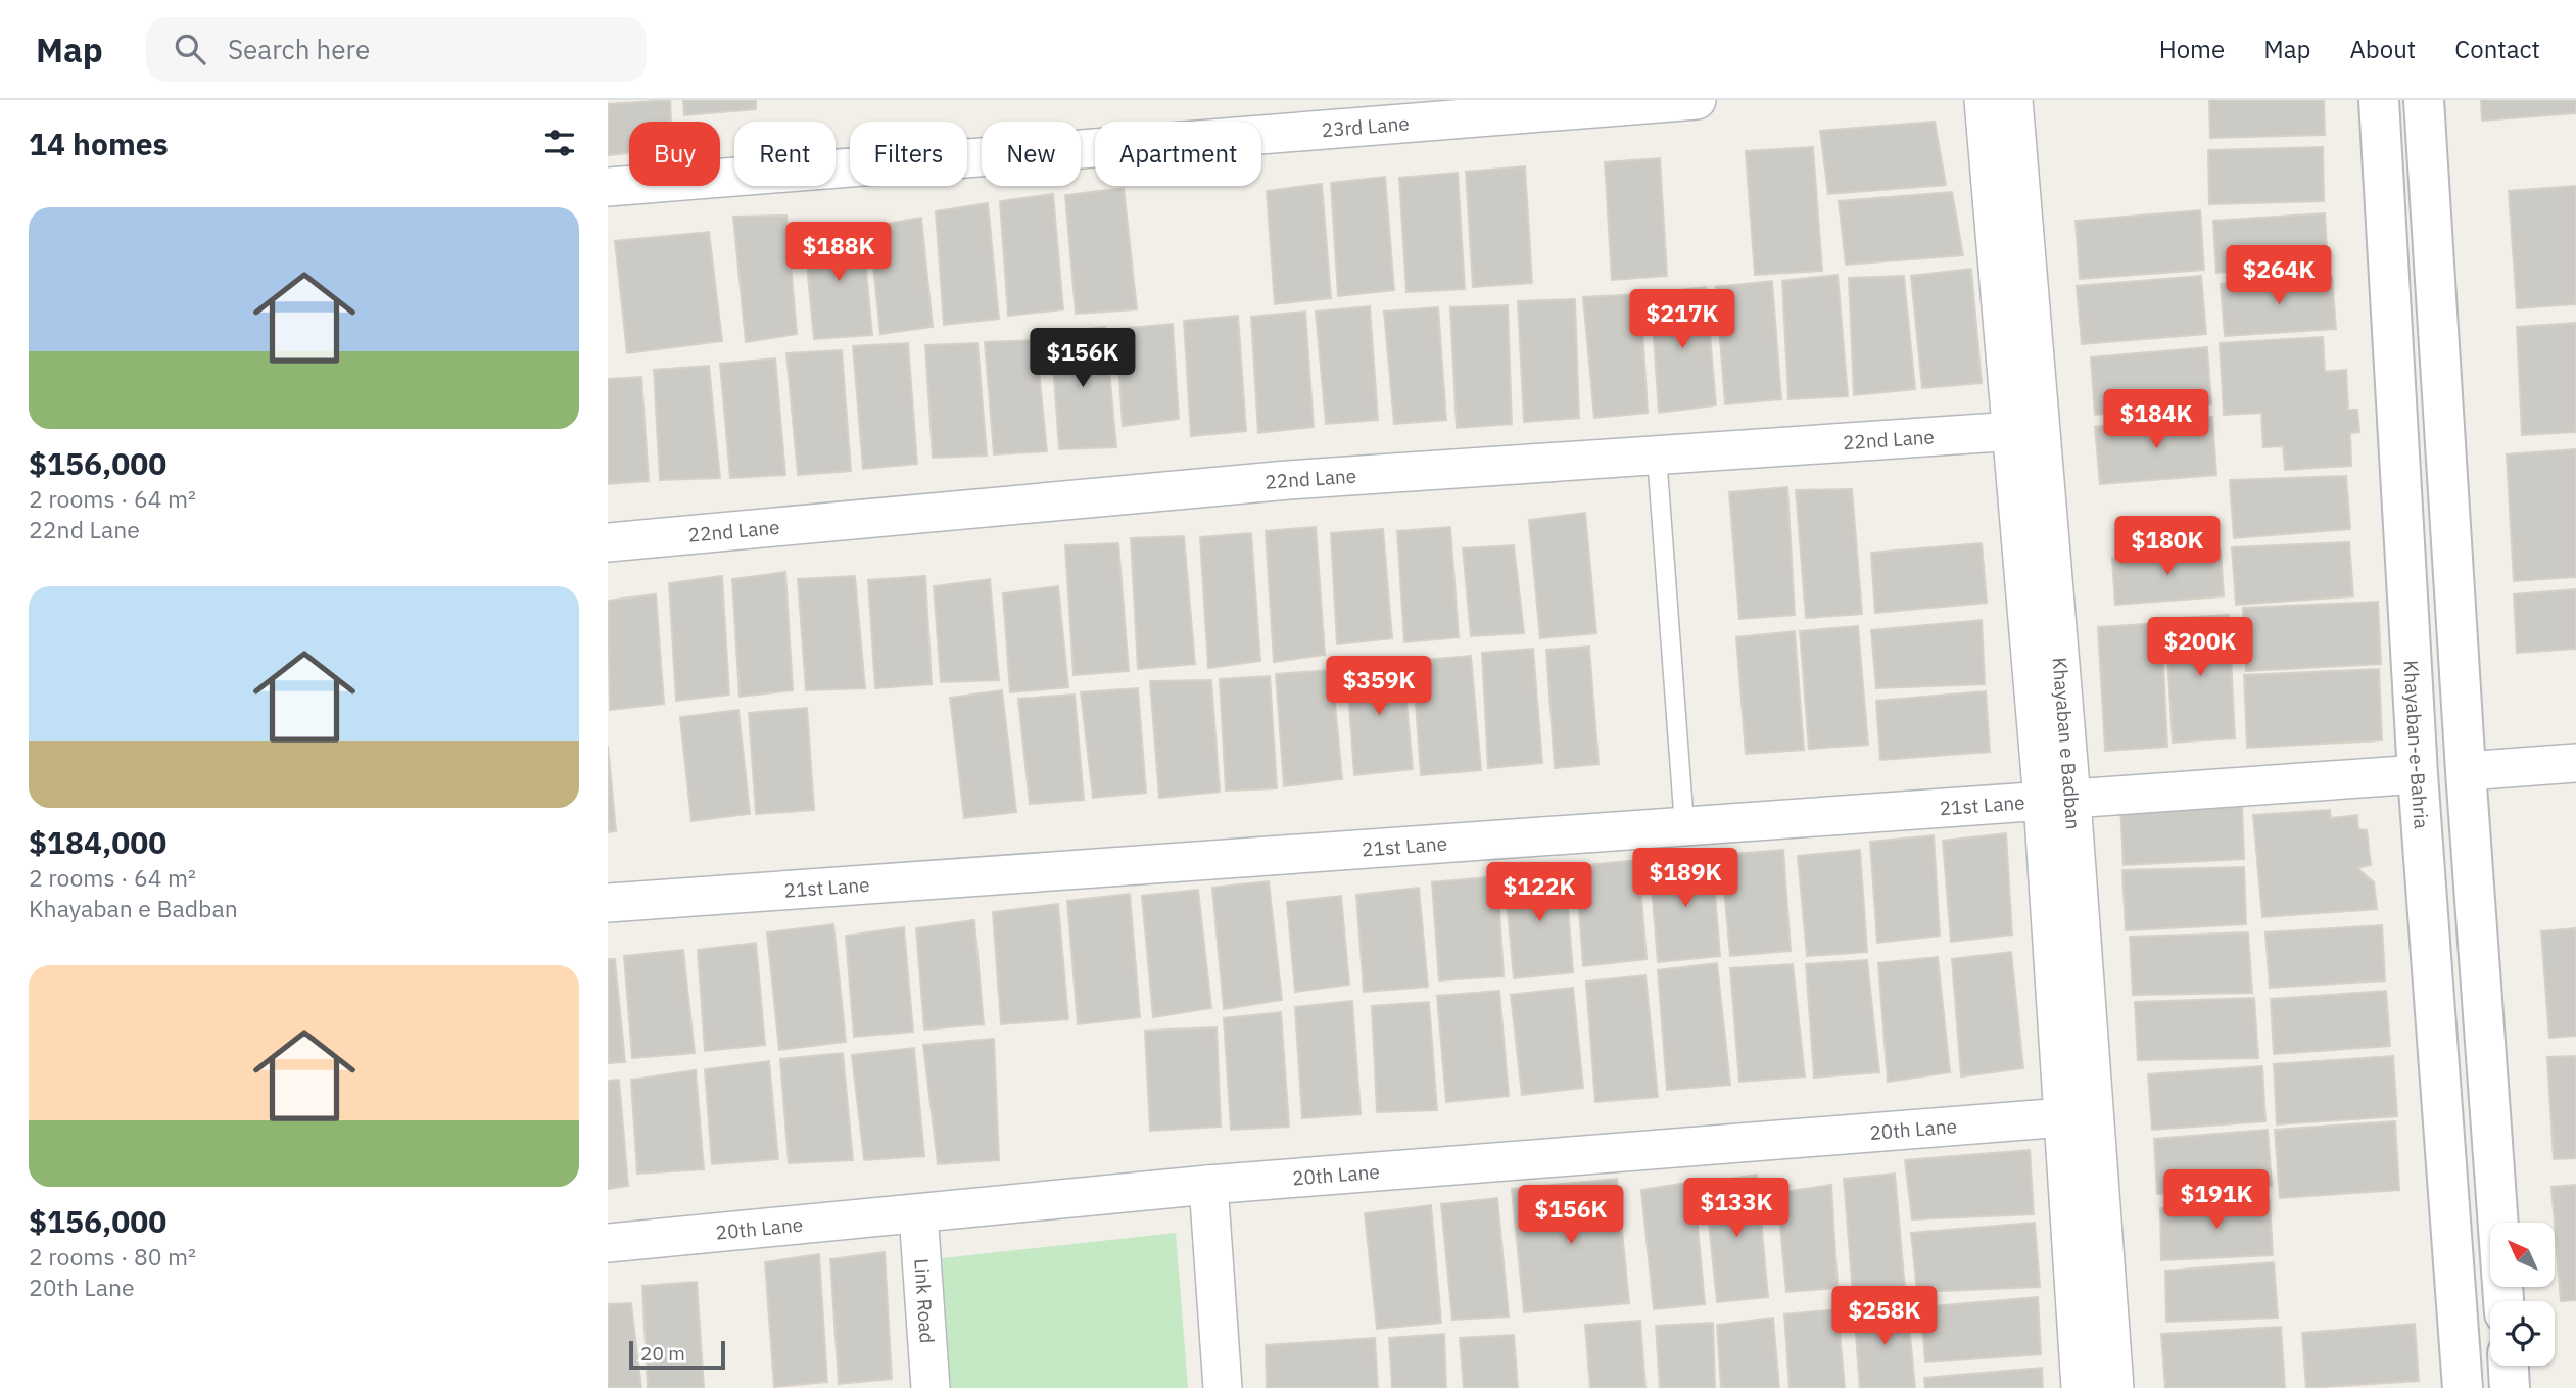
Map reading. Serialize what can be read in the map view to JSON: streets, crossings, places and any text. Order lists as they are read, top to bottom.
{
  "streets": {
    "main road": ["Khayaban-e-Bahria"],
    "street": [
      "23rd Lane",
      "22nd Lane",
      "Khayaban e Badban",
      "21st Lane",
      "20th Lane",
      "Link Road"
    ]
  },
  "crossings": [
    ["22nd Lane", "Khayaban e Badban"],
    ["Khayaban e Badban", "21st Lane"],
    ["Khayaban e Badban", "20th Lane"],
    ["Khayaban-e-Bahria", "21st Lane"],
    ["20th Lane", "Link Road"]
  ],
  "scale_bar": "20 m",
  "north": "top left",
  "page": {
    "header": "Map",
    "search": "Search here",
    "nav": [
      "Home",
      "Map",
      "About",
      "Contact"
    ],
    "heading": "14 homes",
    "chip": [
      "Buy",
      "Rent",
      "Filters",
      "New",
      "Apartment"
    ],
    "list": [
      {
        "name": "$156,000",
        "note": "2 rooms · 64 m² · 22nd Lane"
      },
      {
        "name": "$184,000",
        "note": "2 rooms · 64 m² · Khayaban e Badban"
      },
      {
        "name": "$156,000",
        "note": "2 rooms · 80 m² · 20th Lane"
      }
    ],
    "price": [
      "$188K",
      "$264K",
      "$217K",
      "$156K",
      "$184K",
      "$180K",
      "$200K",
      "$359K",
      "$189K",
      "$122K",
      "$191K",
      "$133K",
      "$156K",
      "$258K"
    ],
    "scale": "20 m"
  }
}
